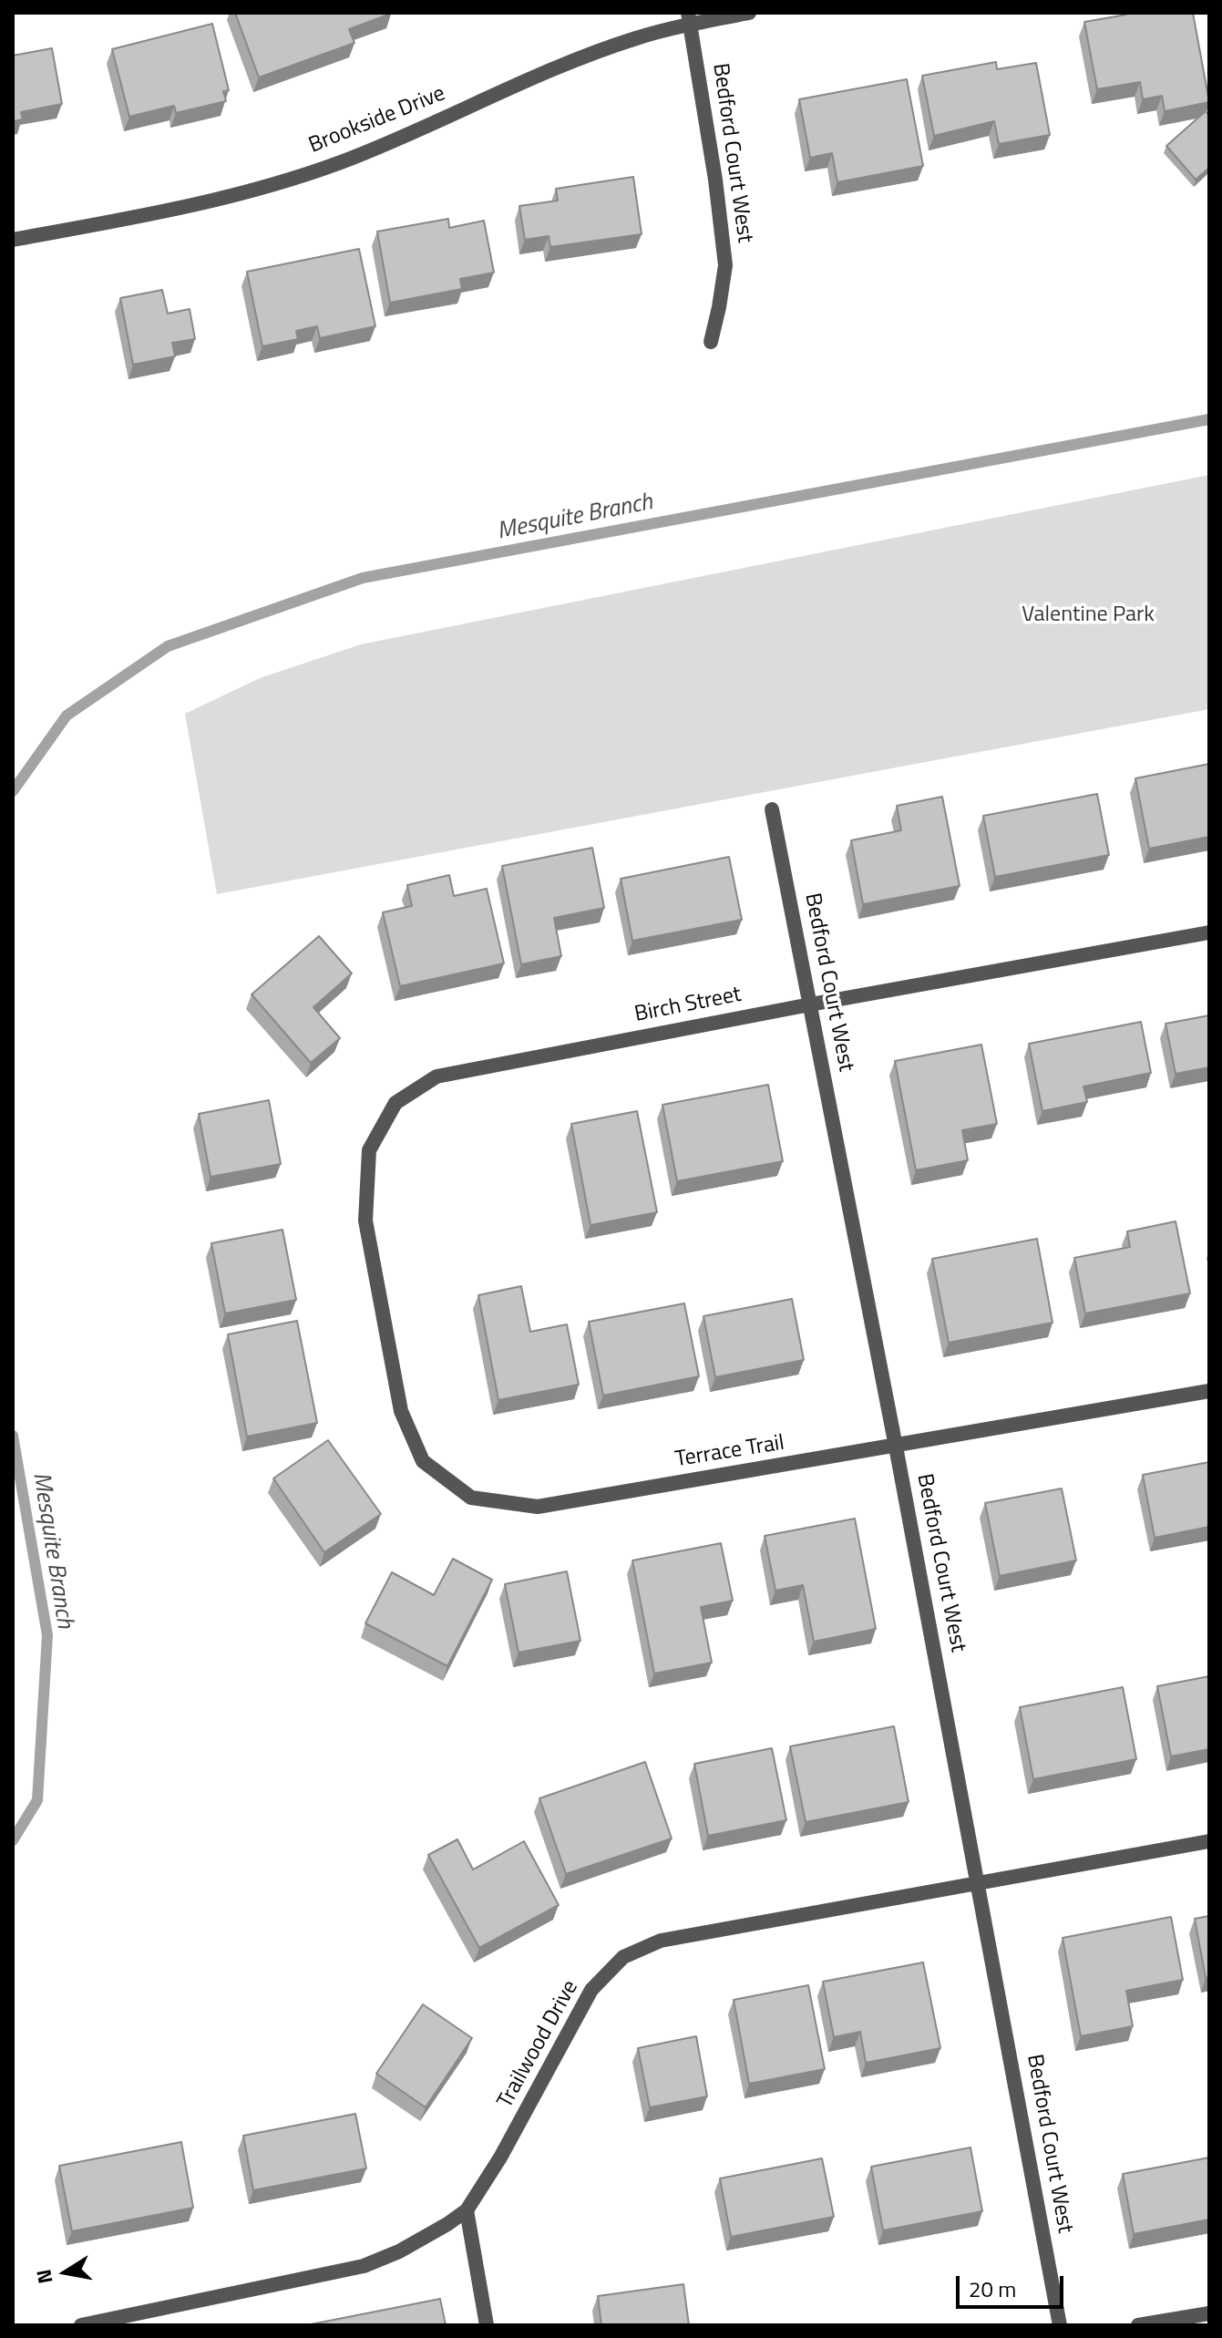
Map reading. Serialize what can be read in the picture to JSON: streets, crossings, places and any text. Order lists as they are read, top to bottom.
{
  "streets": {
    "street": [
      "Brookside Drive",
      "Bedford Court West",
      "Birch Street",
      "Terrace Trail",
      "Trailwood Drive"
    ]
  },
  "crossings": [
    ["Brookside Drive", "Bedford Court West"],
    ["Bedford Court West", "Birch Street"],
    ["Bedford Court West", "Terrace Trail"],
    ["Bedford Court West", "Trailwood Drive"],
    ["Birch Street", "Terrace Trail"]
  ],
  "water": ["Mesquite Branch"],
  "parks": ["Valentine Park"],
  "scale_bar": "20 m",
  "north": "left"
}
